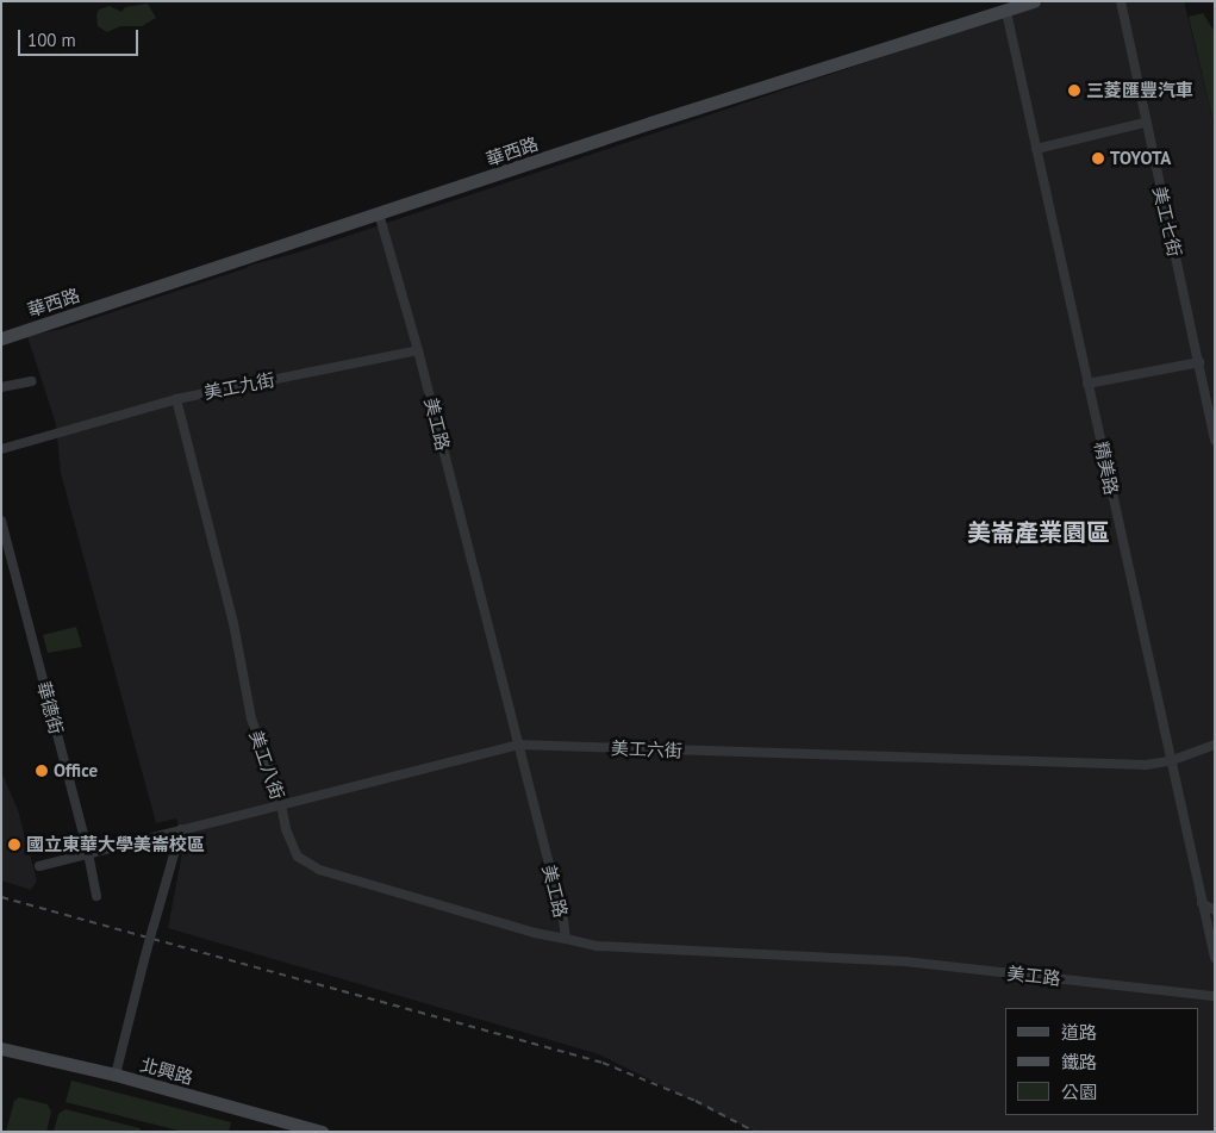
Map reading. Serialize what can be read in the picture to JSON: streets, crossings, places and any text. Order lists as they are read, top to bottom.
{
  "streets": {
    "street": [
      "華西路",
      "美工七街",
      "美工九街",
      "美工路",
      "精美路",
      "華德街",
      "美工六街",
      "美工八街",
      "北興路"
    ]
  },
  "crossings": [
    ["華西路", "美工路"],
    ["華西路", "精美路"],
    ["美工九街", "美工路"],
    ["美工九街", "美工八街"],
    ["美工路", "美工六街"],
    ["美工路", "美工八街"],
    ["精美路", "美工六街"],
    ["華德街", "美工六街"],
    ["美工六街", "美工八街"]
  ],
  "districts": ["美崙產業園區"],
  "places": [
    "三菱匯豐汽車",
    "TOYOTA",
    "Office",
    "國立東華大學美崙校區"
  ],
  "legend": ["道路", "鐵路", "公園"],
  "scale_bar": "100 m"
}
